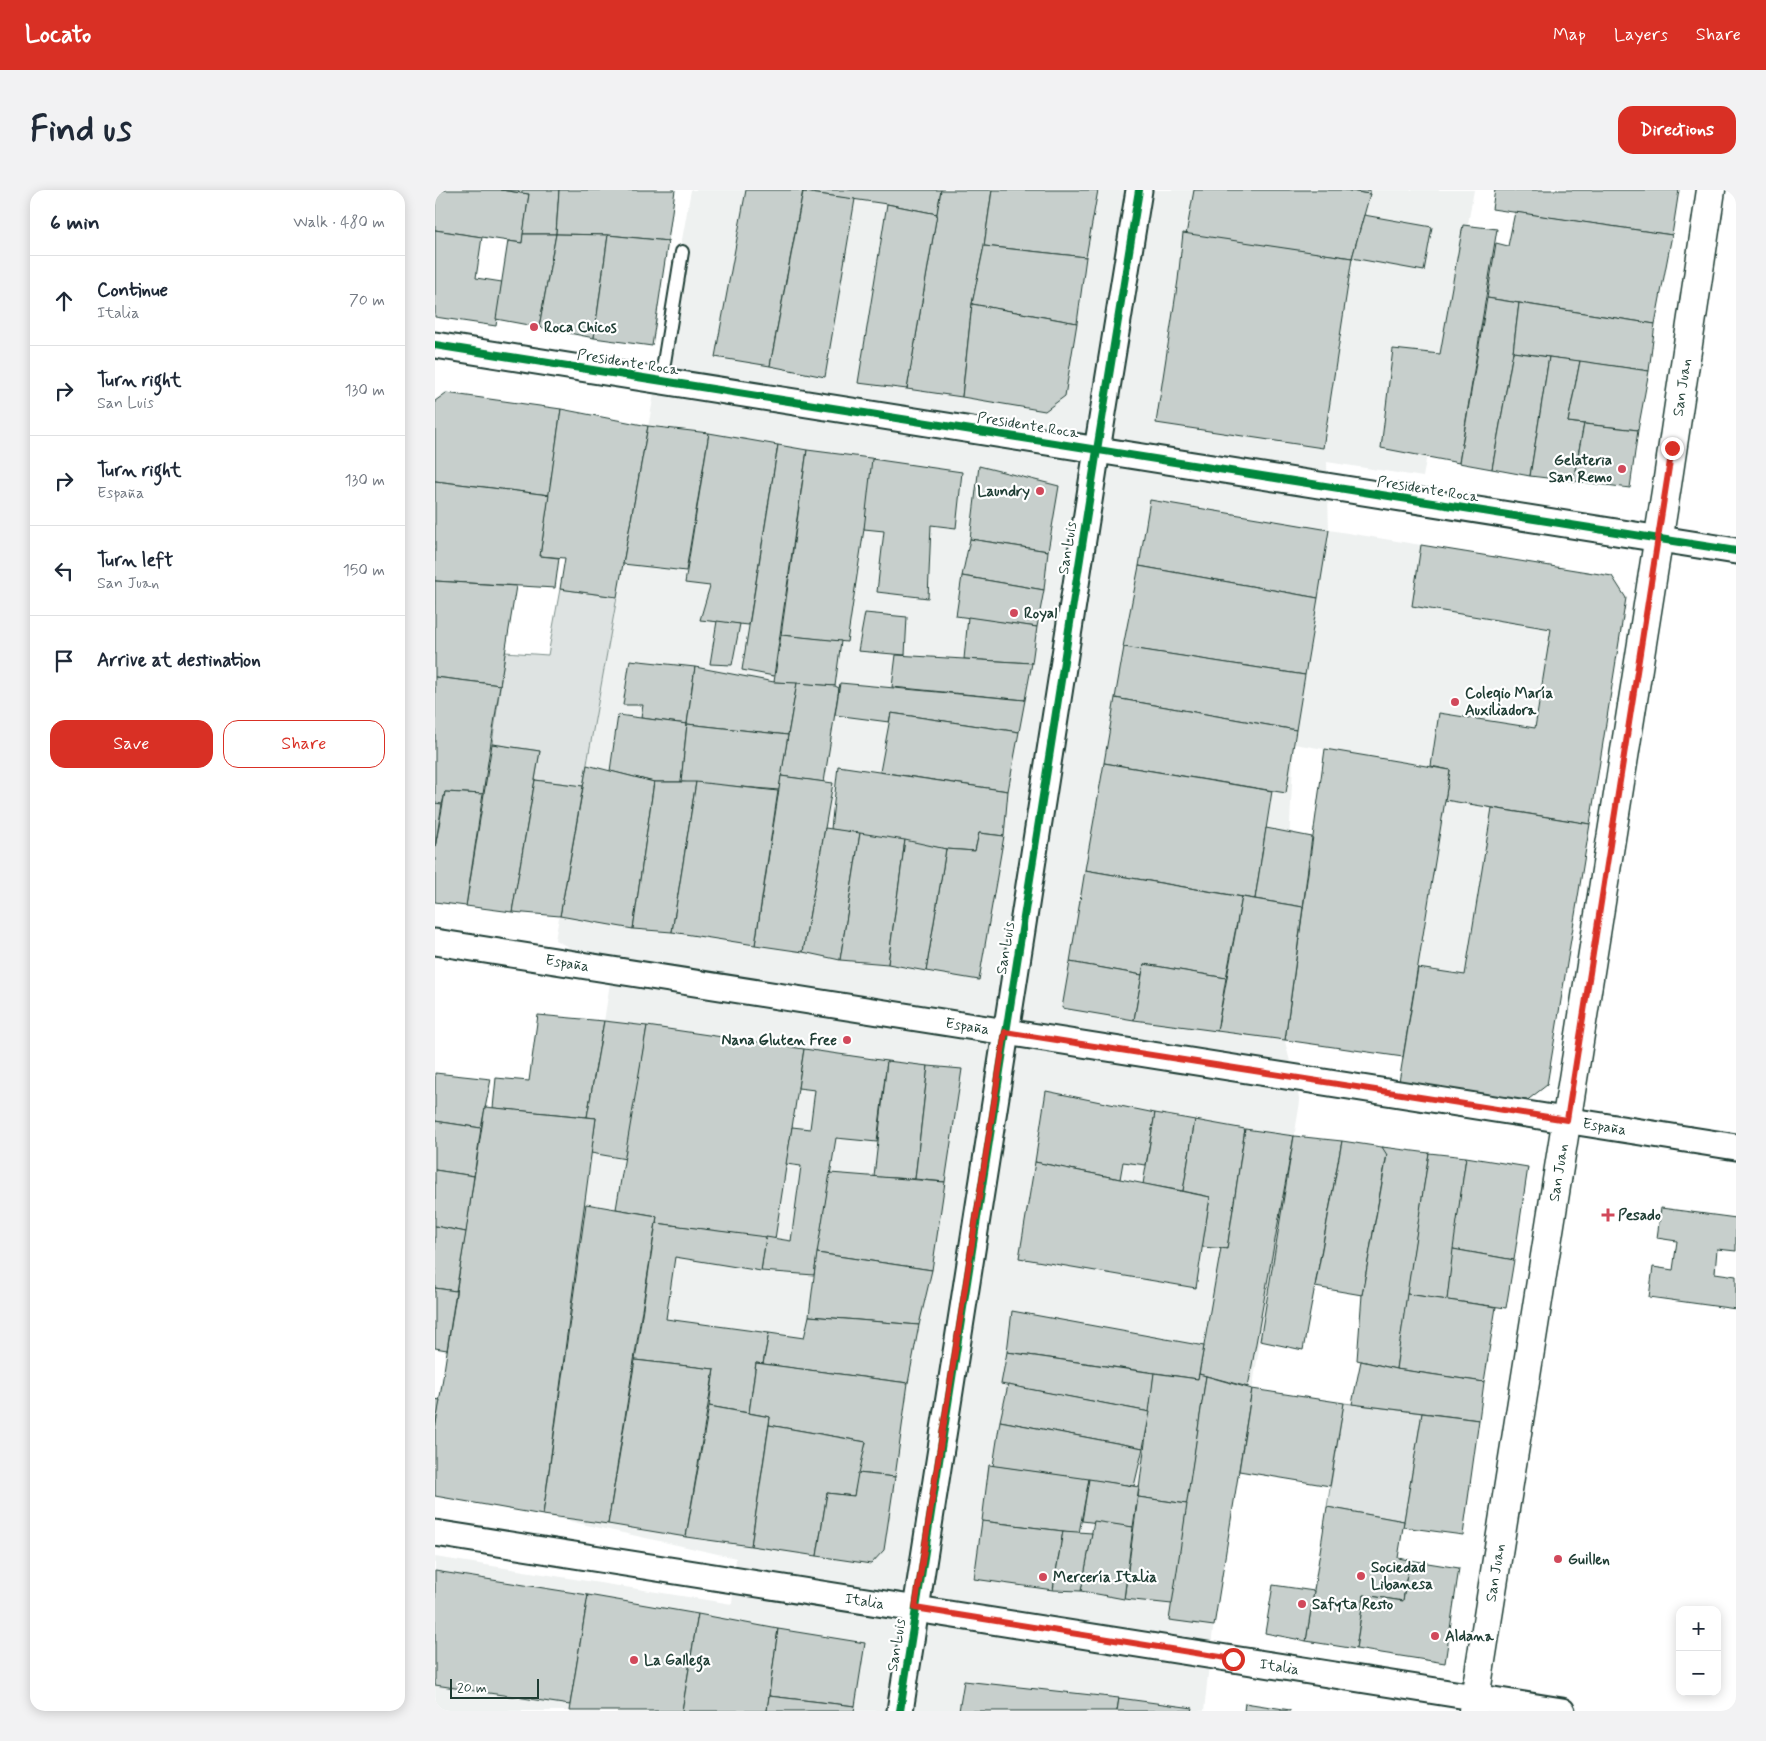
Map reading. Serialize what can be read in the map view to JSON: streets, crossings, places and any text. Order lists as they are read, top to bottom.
{
  "streets": {
    "main road": ["San Juan"],
    "street": [
      "Presidente Roca",
      "San Luis",
      "España",
      "Italia"
    ]
  },
  "crossings": [
    ["Presidente Roca", "San Juan"],
    ["Presidente Roca", "San Luis"],
    ["San Juan", "España"],
    ["San Juan", "Italia"],
    ["San Luis", "España"],
    ["San Luis", "Italia"]
  ],
  "places": {
    "other": [
      "Roca Chicos",
      "Gelateria San Remo",
      "Laundry",
      "Royal",
      "Colegio María Auxiliadora",
      "Nana Gluten Free",
      "Guillen",
      "Sociedad Libanesa",
      "Mercería Italia",
      "Safyta Resto",
      "Aldana",
      "La Gallega"
    ],
    "health": ["Pesado"]
  },
  "scale_bar": "20 m",
  "page": {
    "header": "Locato",
    "nav": ["Map", "Layers", "Share"],
    "buttons": [
      "Directions",
      ["Save", "Share"]
    ],
    "title": "Find us",
    "heading": ["6 min", "Walk · 480 m"],
    "list": [
      ["Continue", "Italia", "70 m"],
      ["Turn right", "San Luis", "130 m"],
      ["Turn right", "España", "130 m"],
      ["Turn left", "San Juan", "150 m"],
      "Arrive at destination"
    ],
    "map_buttons": ["+", "−"],
    "scale": "20 m"
  }
}
